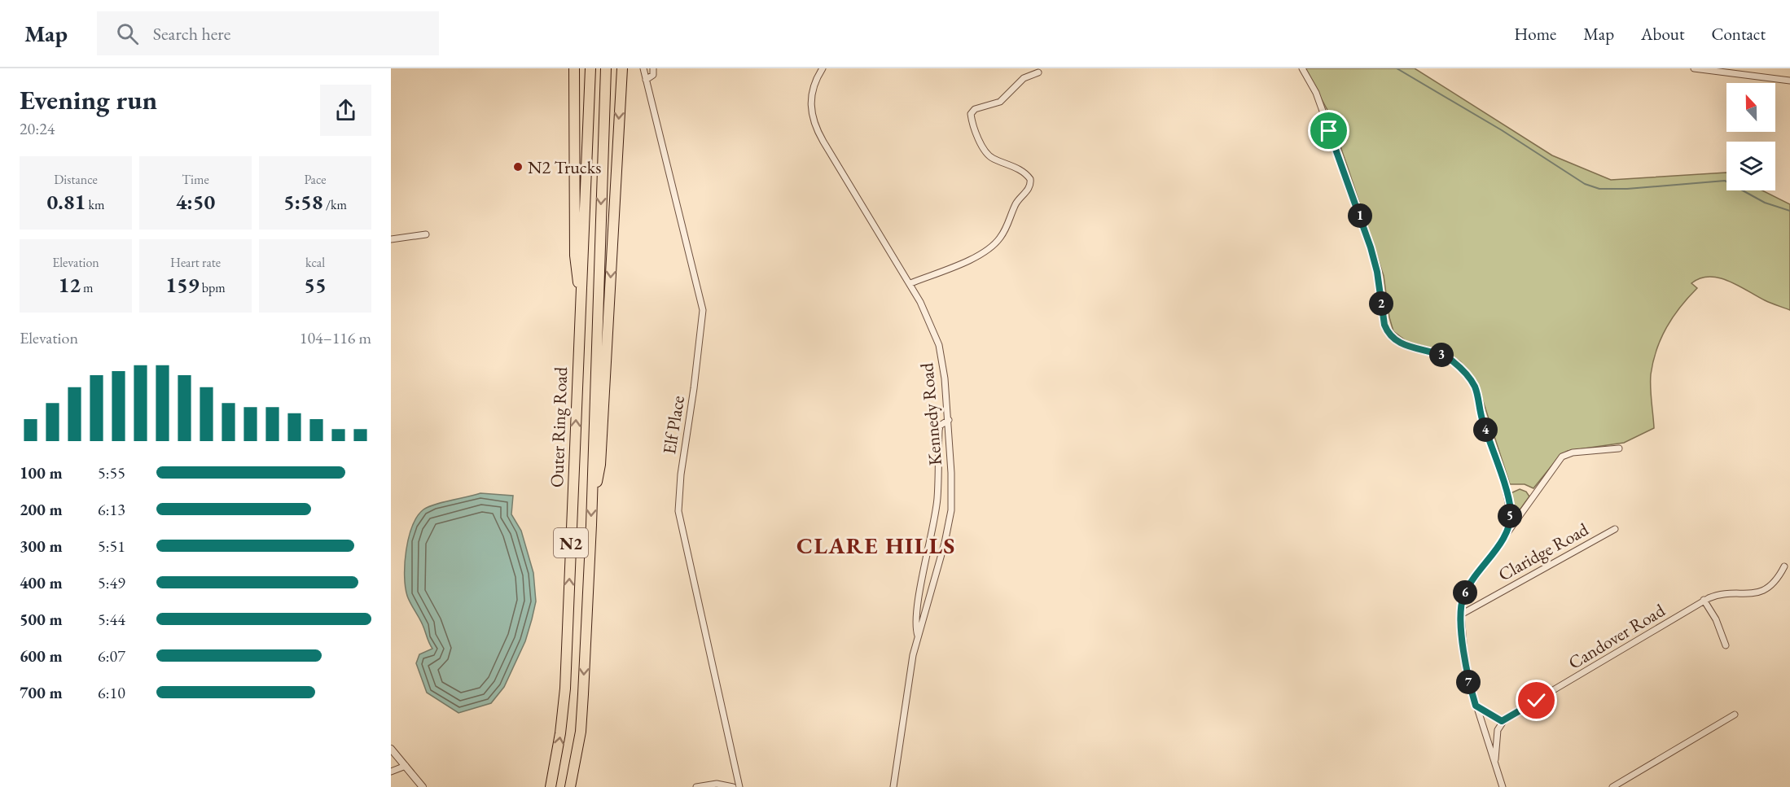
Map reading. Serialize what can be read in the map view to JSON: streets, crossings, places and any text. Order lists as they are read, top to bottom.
{
  "streets": {
    "highway": ["Outer Ring Road", "N2"],
    "street": [
      "Kennedy Road",
      "Elf Place",
      "Claridge Road",
      "Candover Road"
    ]
  },
  "districts": ["CLARE HILLS"],
  "places": ["N2 Trucks"],
  "north": "top",
  "page": {
    "header": "Map",
    "search": "Search here",
    "nav": [
      "Home",
      "Map",
      "About",
      "Contact"
    ],
    "heading": ["Evening run", "20:24"],
    "stats": [
      ["Distance", "0.81 km"],
      ["Time", "4:50"],
      ["Pace", "5:58 /km"],
      ["Elevation", "12 m"],
      ["Heart rate", "159 bpm"],
      ["kcal", "55"]
    ],
    "pins": [
      "1",
      "2",
      "3",
      "4",
      "5",
      "6",
      "7"
    ],
    "chart": ["Elevation", "104–116 m"],
    "list": [
      {
        "name": "100 m",
        "note": "5:55"
      },
      {
        "name": "200 m",
        "note": "6:13"
      },
      {
        "name": "300 m",
        "note": "5:51"
      },
      {
        "name": "400 m",
        "note": "5:49"
      },
      {
        "name": "500 m",
        "note": "5:44"
      },
      {
        "name": "600 m",
        "note": "6:07"
      },
      {
        "name": "700 m",
        "note": "6:10"
      }
    ]
  }
}
